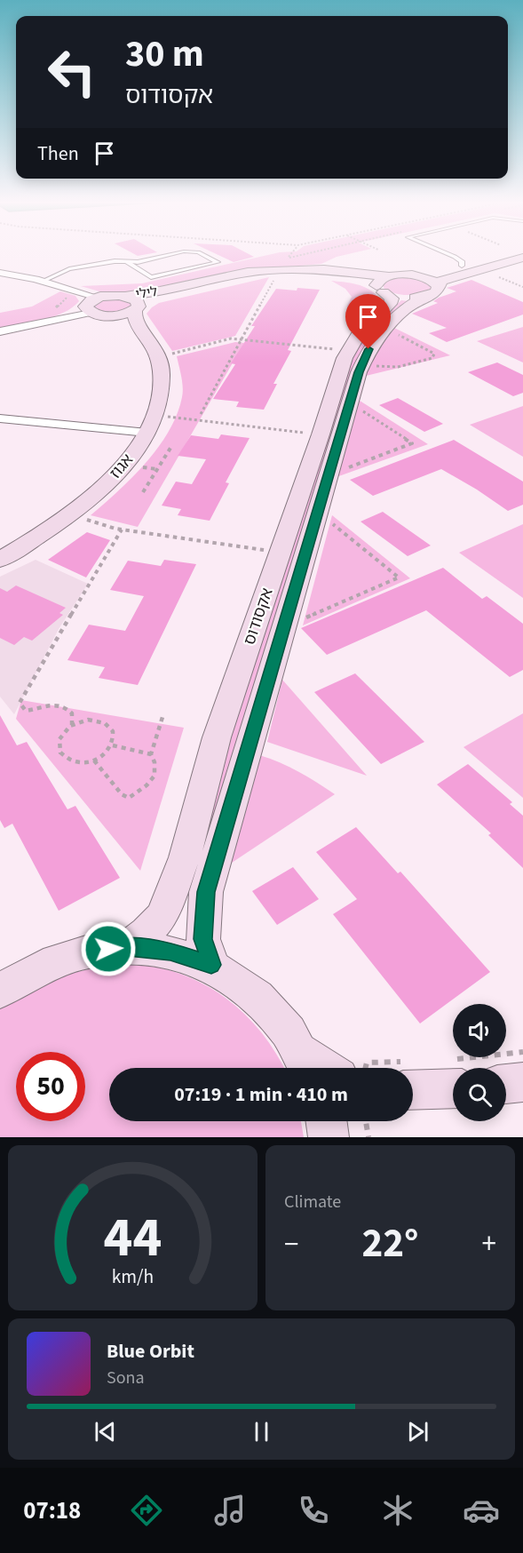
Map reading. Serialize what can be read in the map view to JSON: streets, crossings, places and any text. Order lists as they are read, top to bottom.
{
  "streets": {
    "street": ["לילי", "אגוז", "אקסודוס"]
  },
  "crossings": [
    ["לילי", "אגוז"],
    ["לילי", "אקסודוס"]
  ],
  "page": {
    "turn": ["30 m", "אקסודוס"],
    "then": "Then",
    "limit": "50",
    "trip": "07:19 · 1 min · 410 m",
    "tile": "Climate",
    "heat": ["−", "22°", "+"],
    "song": ["Blue Orbit", "Sona"],
    "tabs": "07:18",
    "gauge": ["44", "km/h"]
  }
}
